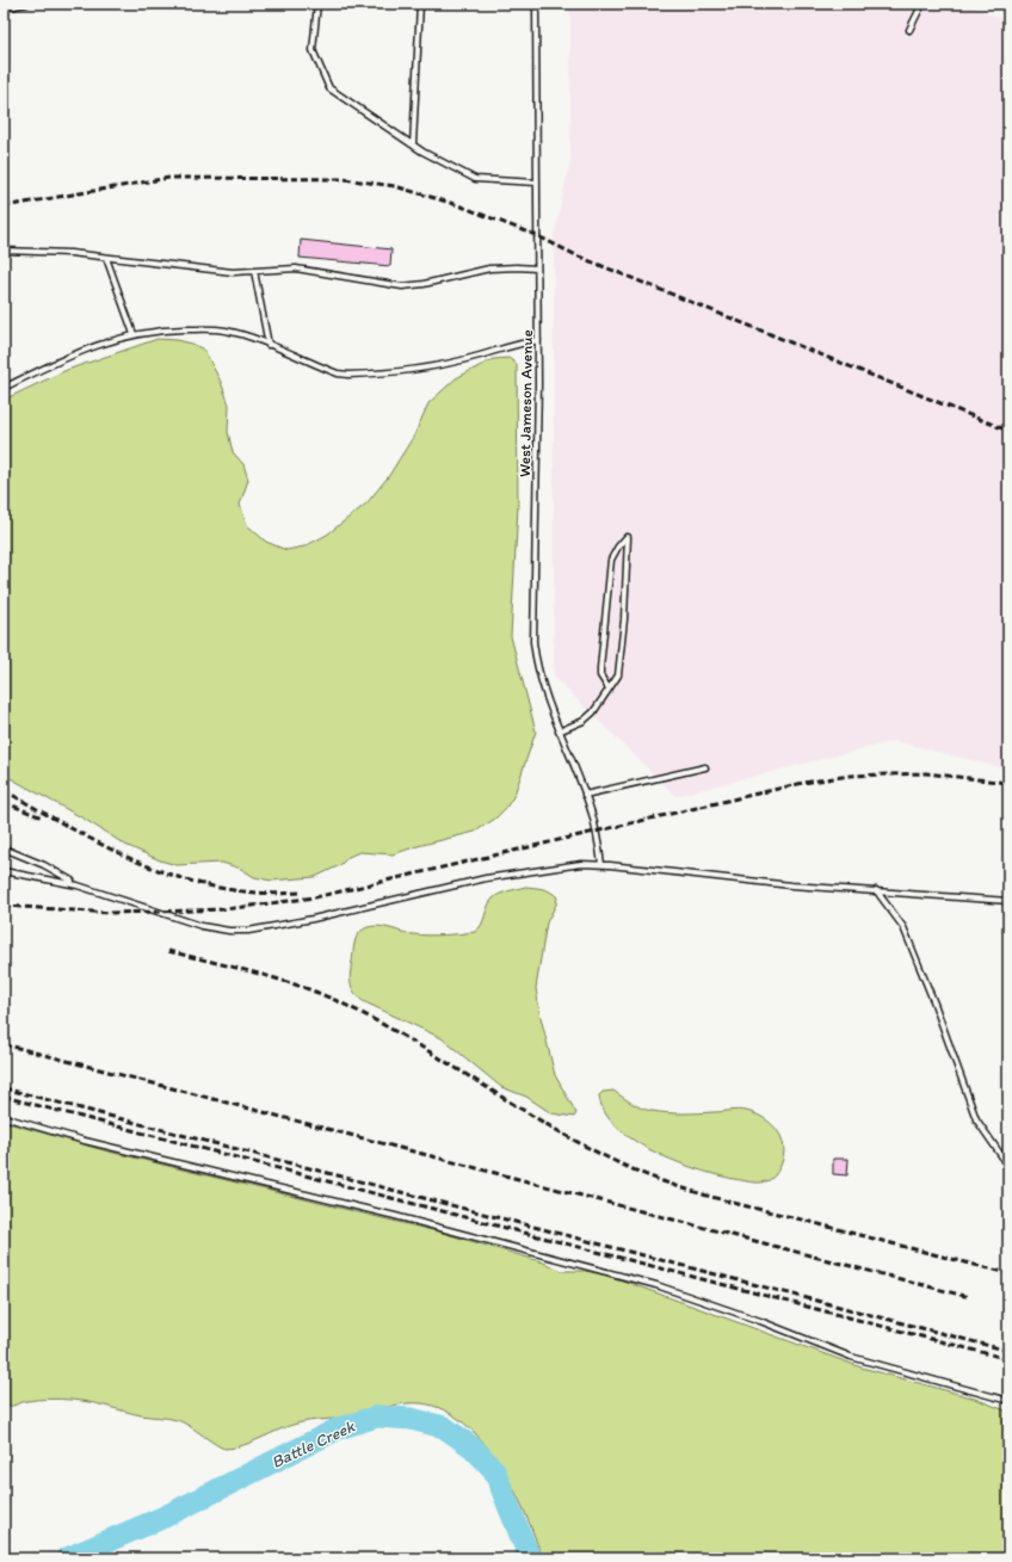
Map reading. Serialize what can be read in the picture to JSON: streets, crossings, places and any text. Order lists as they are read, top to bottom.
{
  "streets": {
    "lane": ["West Jameson Avenue"]
  },
  "water": ["Battle Creek"]
}
